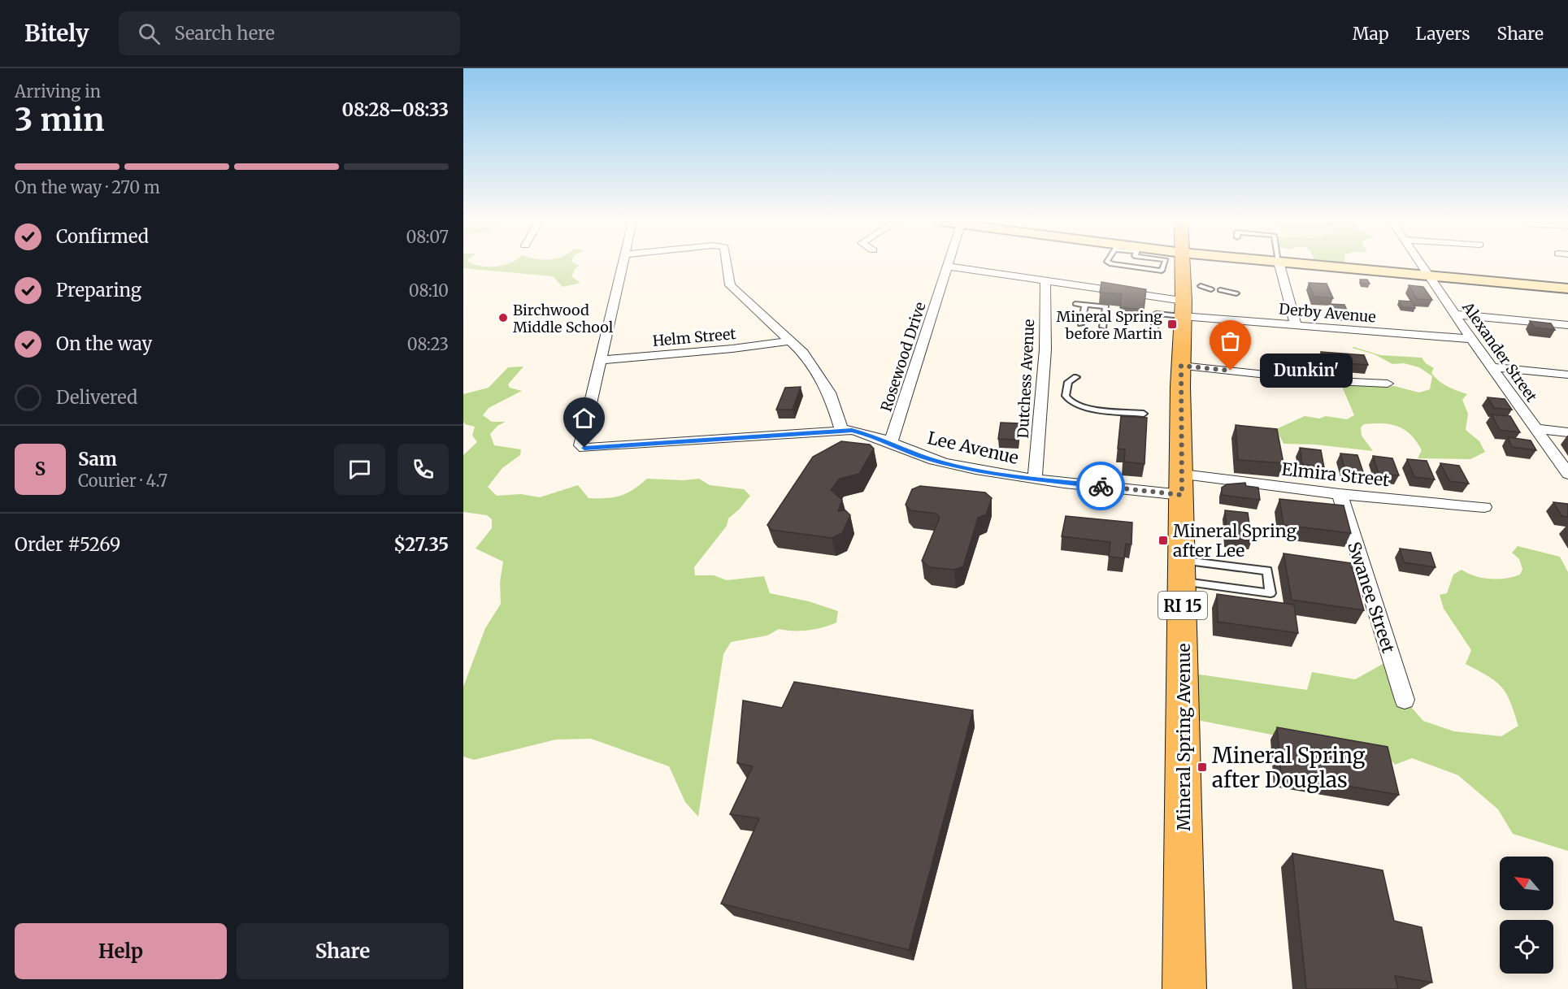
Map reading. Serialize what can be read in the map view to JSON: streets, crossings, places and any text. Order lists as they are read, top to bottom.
{
  "streets": {
    "main road": ["RI 15", "Mineral Spring Avenue"],
    "street": [
      "Derby Avenue",
      "Helm Street",
      "Alexander Street",
      "Rosewood Drive",
      "Dutchess Avenue",
      "Lee Avenue",
      "Elmira Street",
      "Swanee Street"
    ]
  },
  "crossings": [
    ["Derby Avenue", "Alexander Street"],
    ["Derby Avenue", "Rosewood Drive"],
    ["Derby Avenue", "Dutchess Avenue"],
    ["Derby Avenue", "Mineral Spring Avenue"],
    ["Helm Street", "Lee Avenue"],
    ["Rosewood Drive", "Lee Avenue"],
    ["Dutchess Avenue", "Lee Avenue"],
    ["Lee Avenue", "Elmira Street"],
    ["Lee Avenue", "Mineral Spring Avenue"],
    ["Elmira Street", "Swanee Street"],
    ["Elmira Street", "Mineral Spring Avenue"]
  ],
  "places": {
    "other": ["Birchwood Middle School", "Dunkin'"],
    "transit": ["Mineral Spring before Martin", "Mineral Spring after Lee", "Mineral Spring after Douglas"]
  },
  "north": "top left",
  "page": {
    "header": "Bitely",
    "search": "Search here",
    "nav": ["Map", "Layers", "Share"],
    "heading": ["3 min", "Arriving in", "08:28–08:33"],
    "panel": [
      "Sam",
      "Courier · 4.7",
      "Order #5269",
      "$27.35"
    ],
    "bar": "On the way · 270 m",
    "list": [
      ["Confirmed", "08:07"],
      ["Preparing", "08:10"],
      ["On the way", "08:23"],
      "Delivered"
    ],
    "bubble": "Dunkin'",
    "round": "S",
    "buttons": ["Help", "Share"]
  }
}
